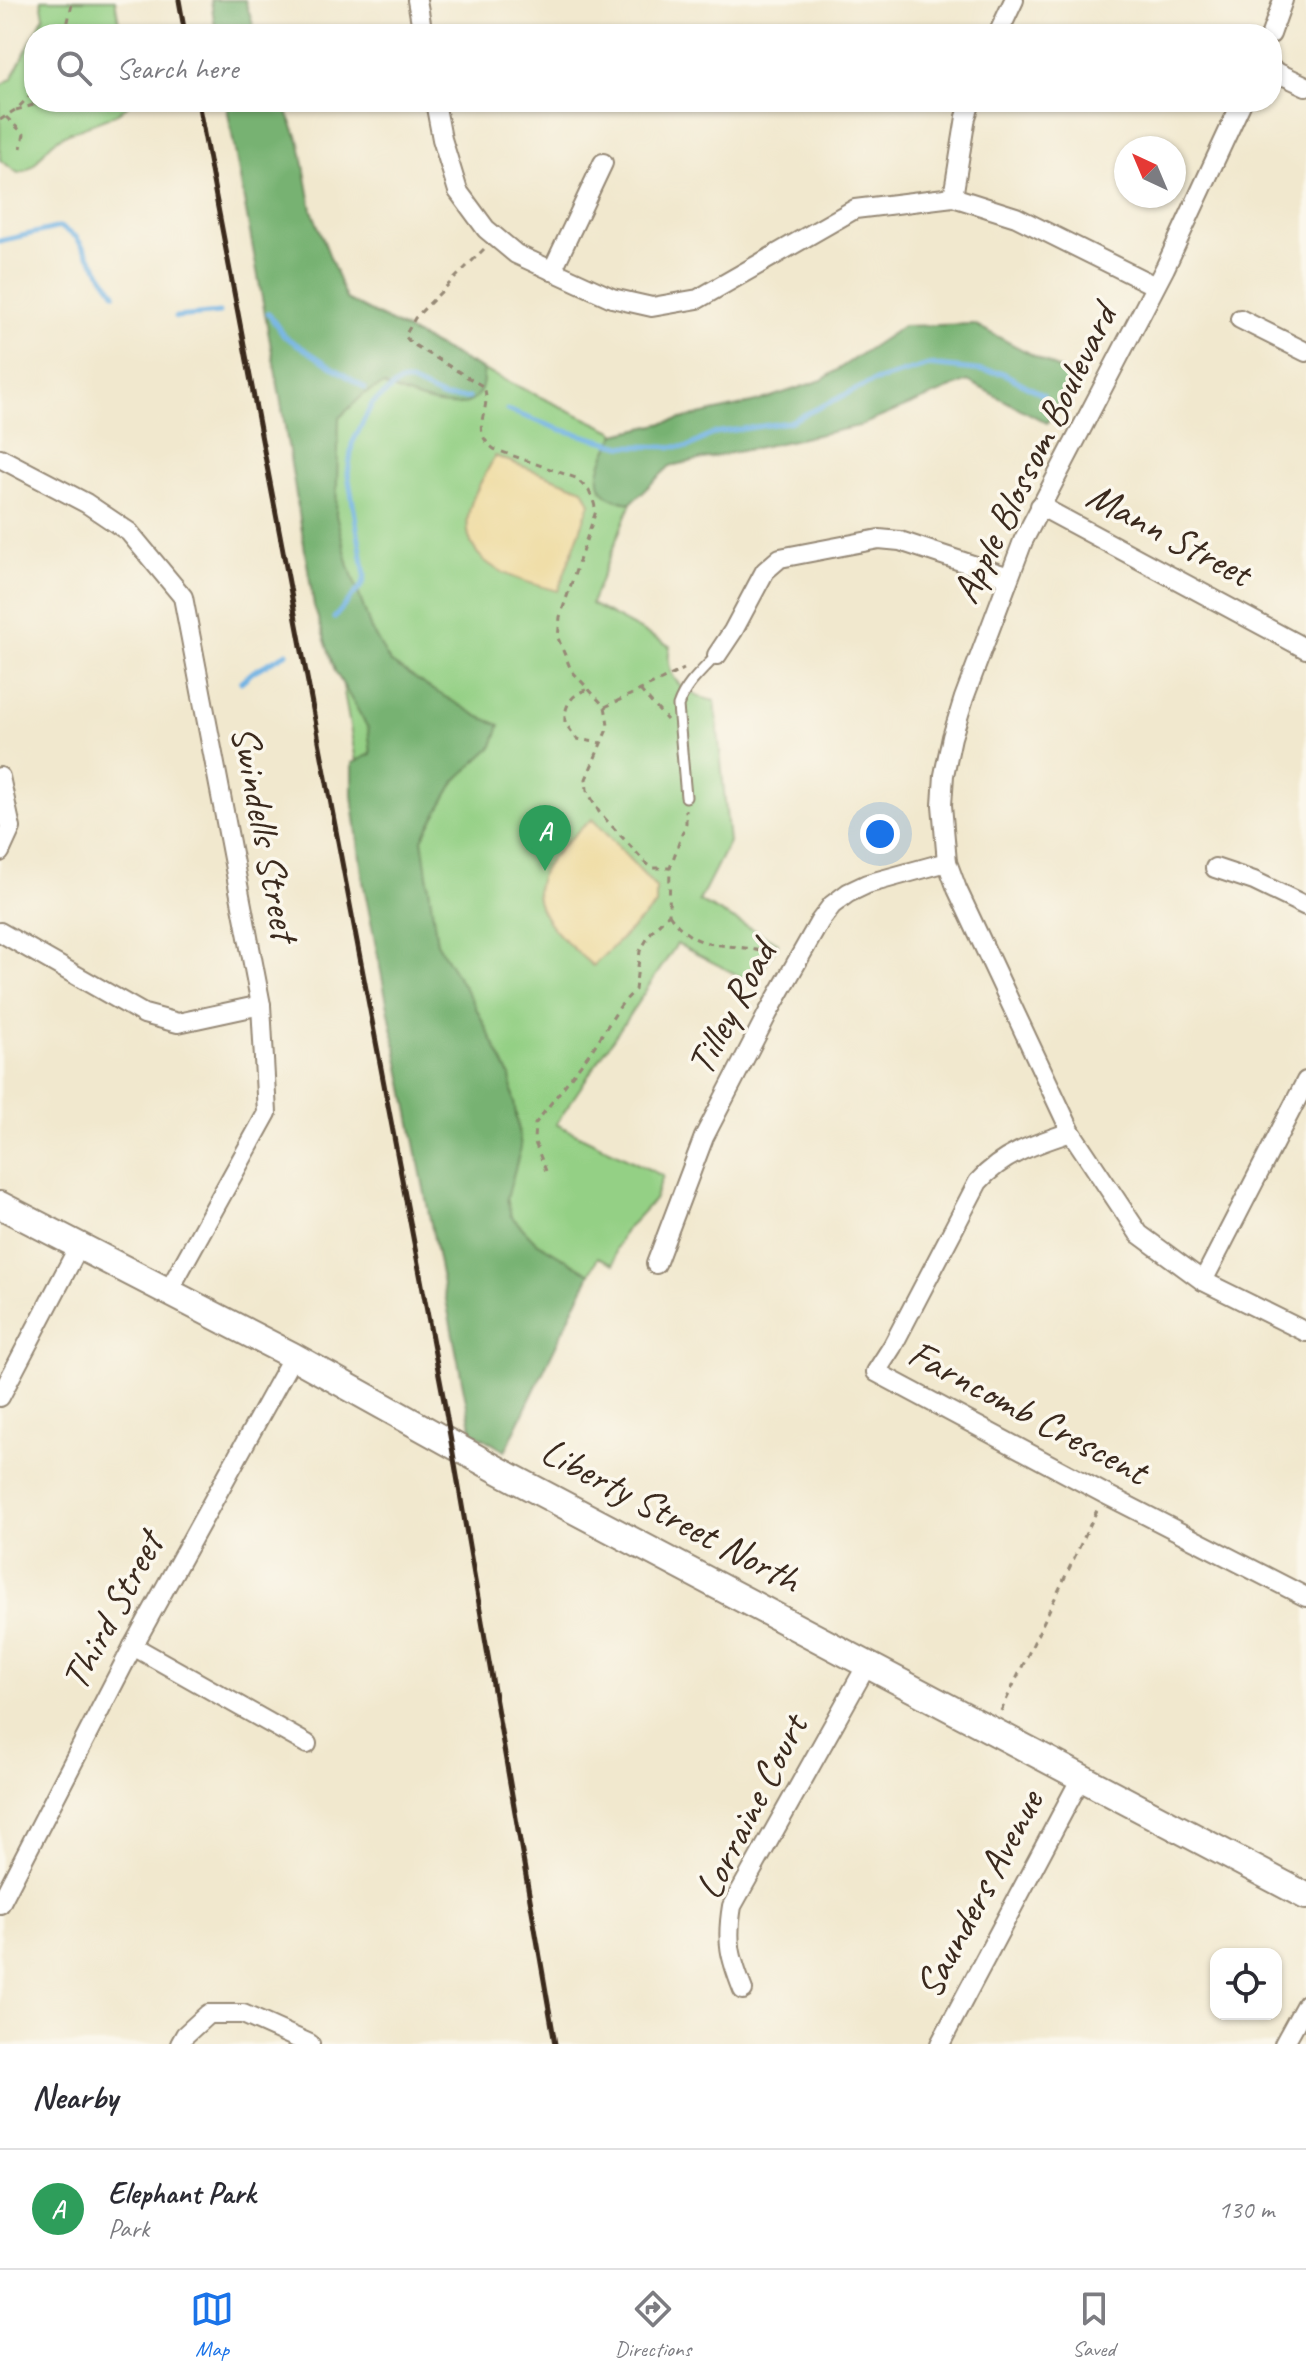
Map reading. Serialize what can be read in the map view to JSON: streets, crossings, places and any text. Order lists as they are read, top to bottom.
{
  "streets": {
    "main road": ["Liberty Street North"],
    "street": [
      "Apple Blossom Boulevard",
      "Mann Street",
      "Swindells Street",
      "Tilley Road",
      "Farncomb Crescent",
      "Third Street",
      "Lorraine Court",
      "Saunders Avenue"
    ]
  },
  "crossings": [
    ["Apple Blossom Boulevard", "Mann Street"],
    ["Apple Blossom Boulevard", "Tilley Road"],
    ["Apple Blossom Boulevard", "Farncomb Crescent"],
    ["Swindells Street", "Liberty Street North"],
    ["Liberty Street North", "Third Street"],
    ["Liberty Street North", "Lorraine Court"],
    ["Liberty Street North", "Saunders Avenue"]
  ],
  "north": "top left",
  "page": {
    "search": "Search here",
    "pins": "A",
    "heading": "Nearby",
    "list": [
      {
        "mark": "A",
        "name": "Elephant Park",
        "note": "Park",
        "value": "130 m"
      }
    ],
    "nav": ["Map", "Directions", "Saved"]
  }
}
